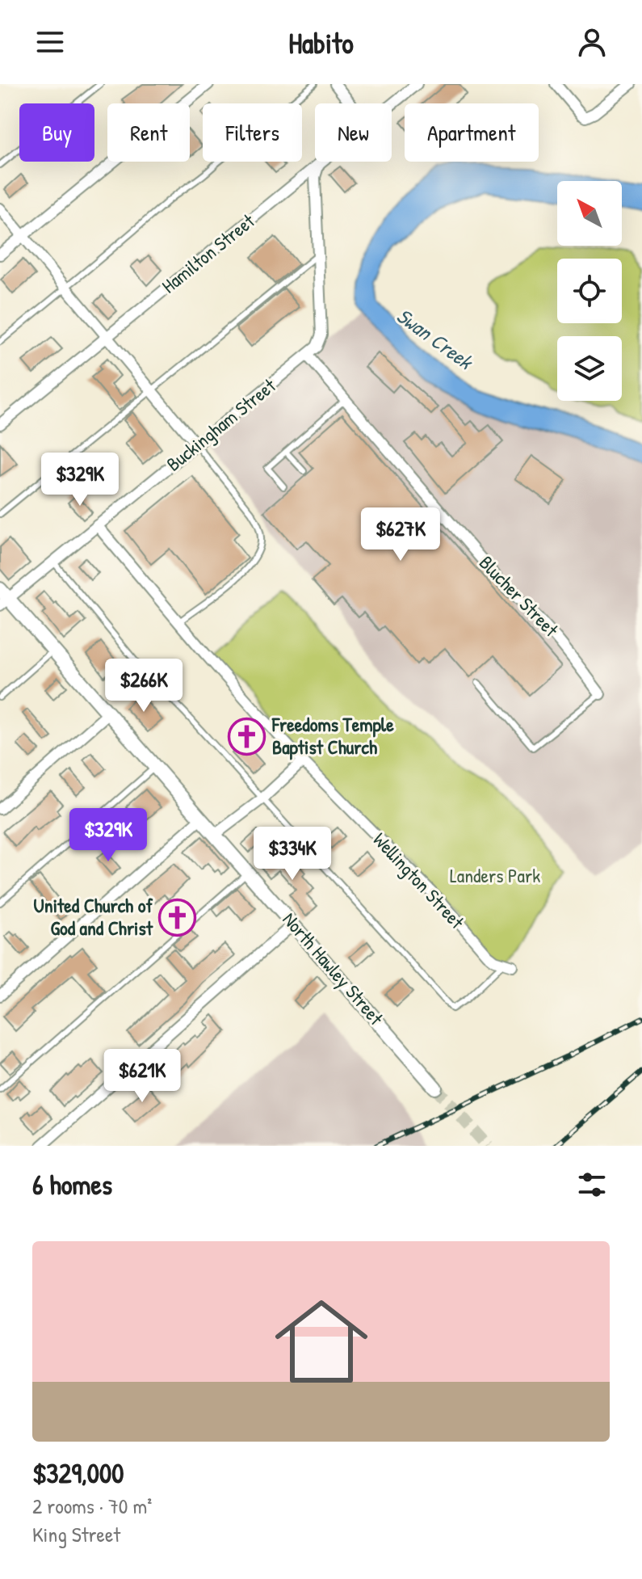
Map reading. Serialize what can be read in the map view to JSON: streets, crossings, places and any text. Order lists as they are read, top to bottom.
{
  "streets": {
    "street": [
      "Hamilton Street",
      "Buckingham Street",
      "Blucher Street",
      "Wellington Street",
      "North Hawley Street"
    ]
  },
  "crossings": [
    ["Buckingham Street", "Blucher Street"],
    ["Buckingham Street", "Wellington Street"],
    ["Buckingham Street", "North Hawley Street"]
  ],
  "water": ["Swan Creek"],
  "parks": ["Landers Park"],
  "places": {
    "church": ["Freedoms Temple Baptist Church", "United Church of God and Christ"]
  },
  "north": "top left",
  "page": {
    "header": "Habito",
    "chip": [
      "Buy",
      "Rent",
      "Filters",
      "New",
      "Apartment"
    ],
    "price": [
      "$329K",
      "$627K",
      "$266K",
      "$329K",
      "$334K",
      "$621K"
    ],
    "heading": "6 homes",
    "list": [
      {
        "name": "$329,000",
        "note": "2 rooms · 70 m² · King Street"
      }
    ]
  }
}
